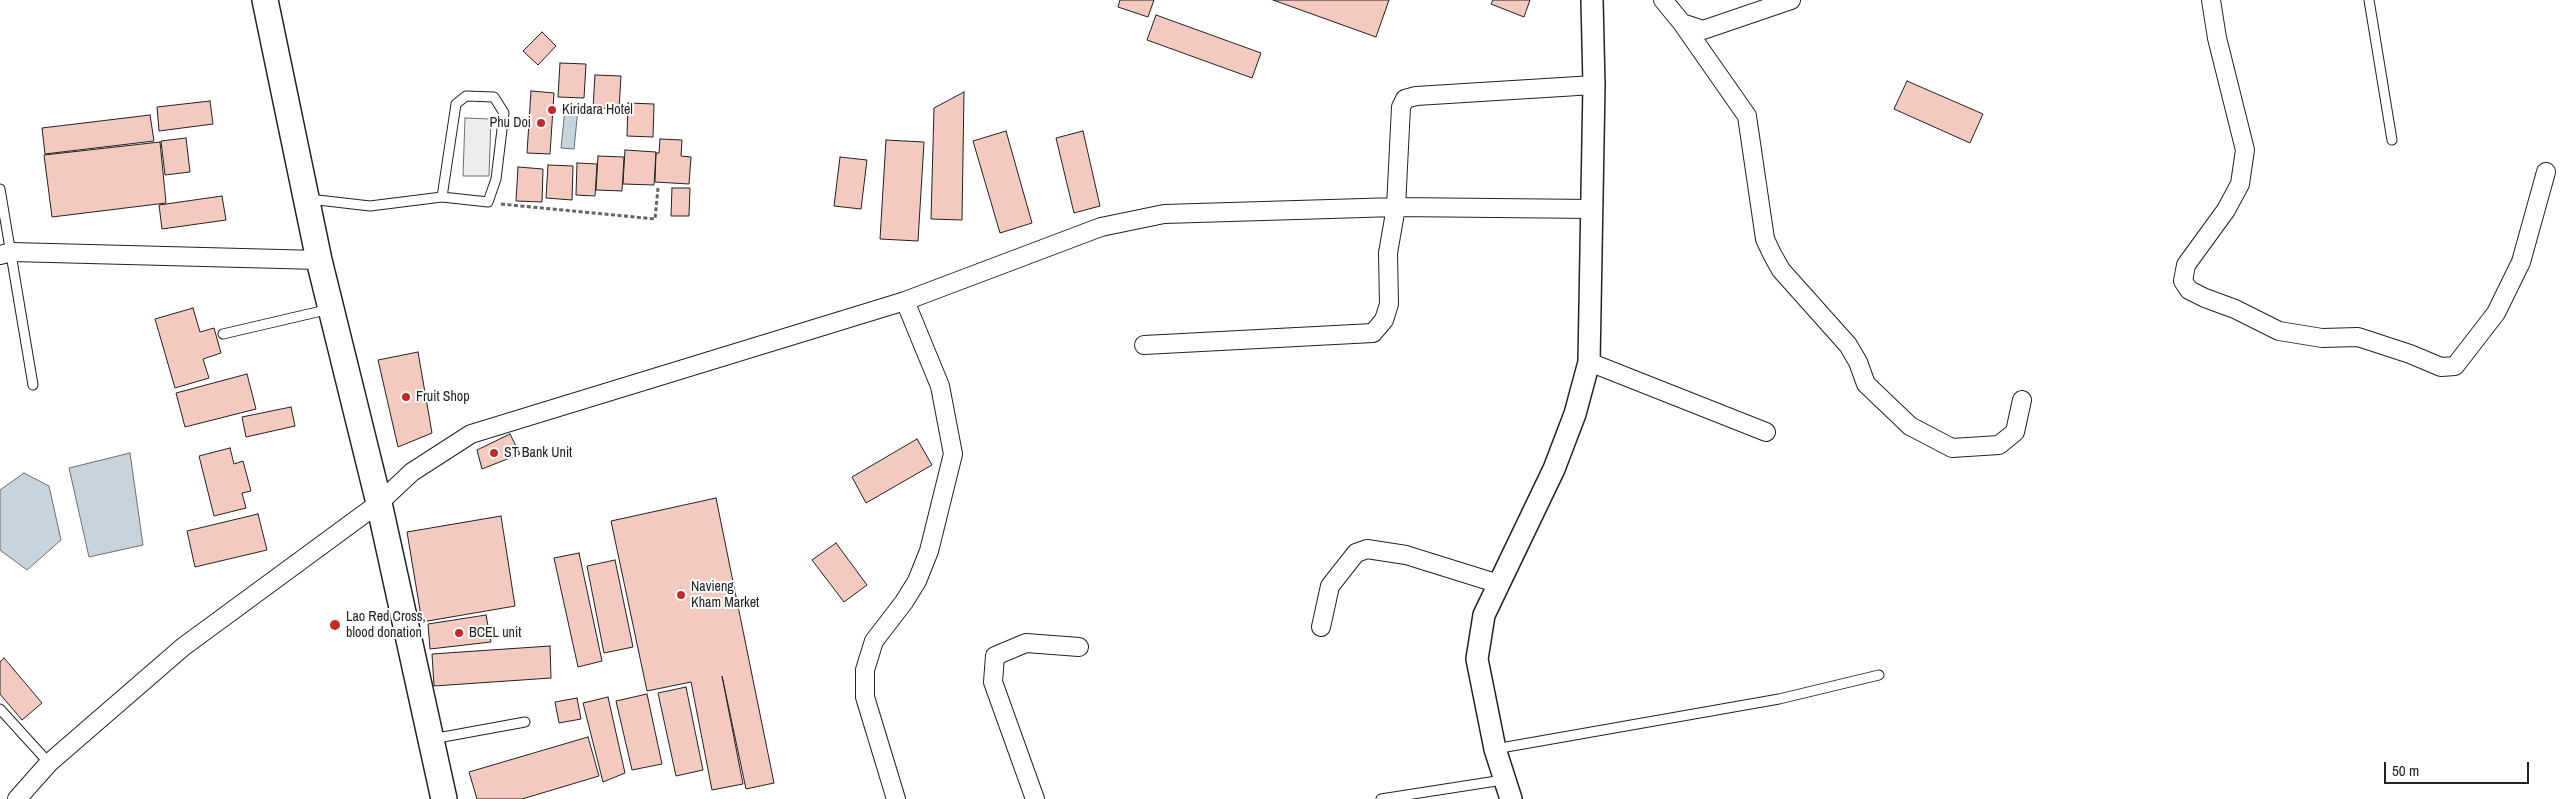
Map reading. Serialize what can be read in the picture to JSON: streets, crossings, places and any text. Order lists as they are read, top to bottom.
{
  "places": [
    "Kiridara Hotel",
    "Phu Doi",
    "Fruit Shop",
    "ST Bank Unit",
    "Navieng Kham Market",
    "Lao Red Cross, blood donation",
    "BCEL unit"
  ],
  "scale_bar": "50 m"
}
